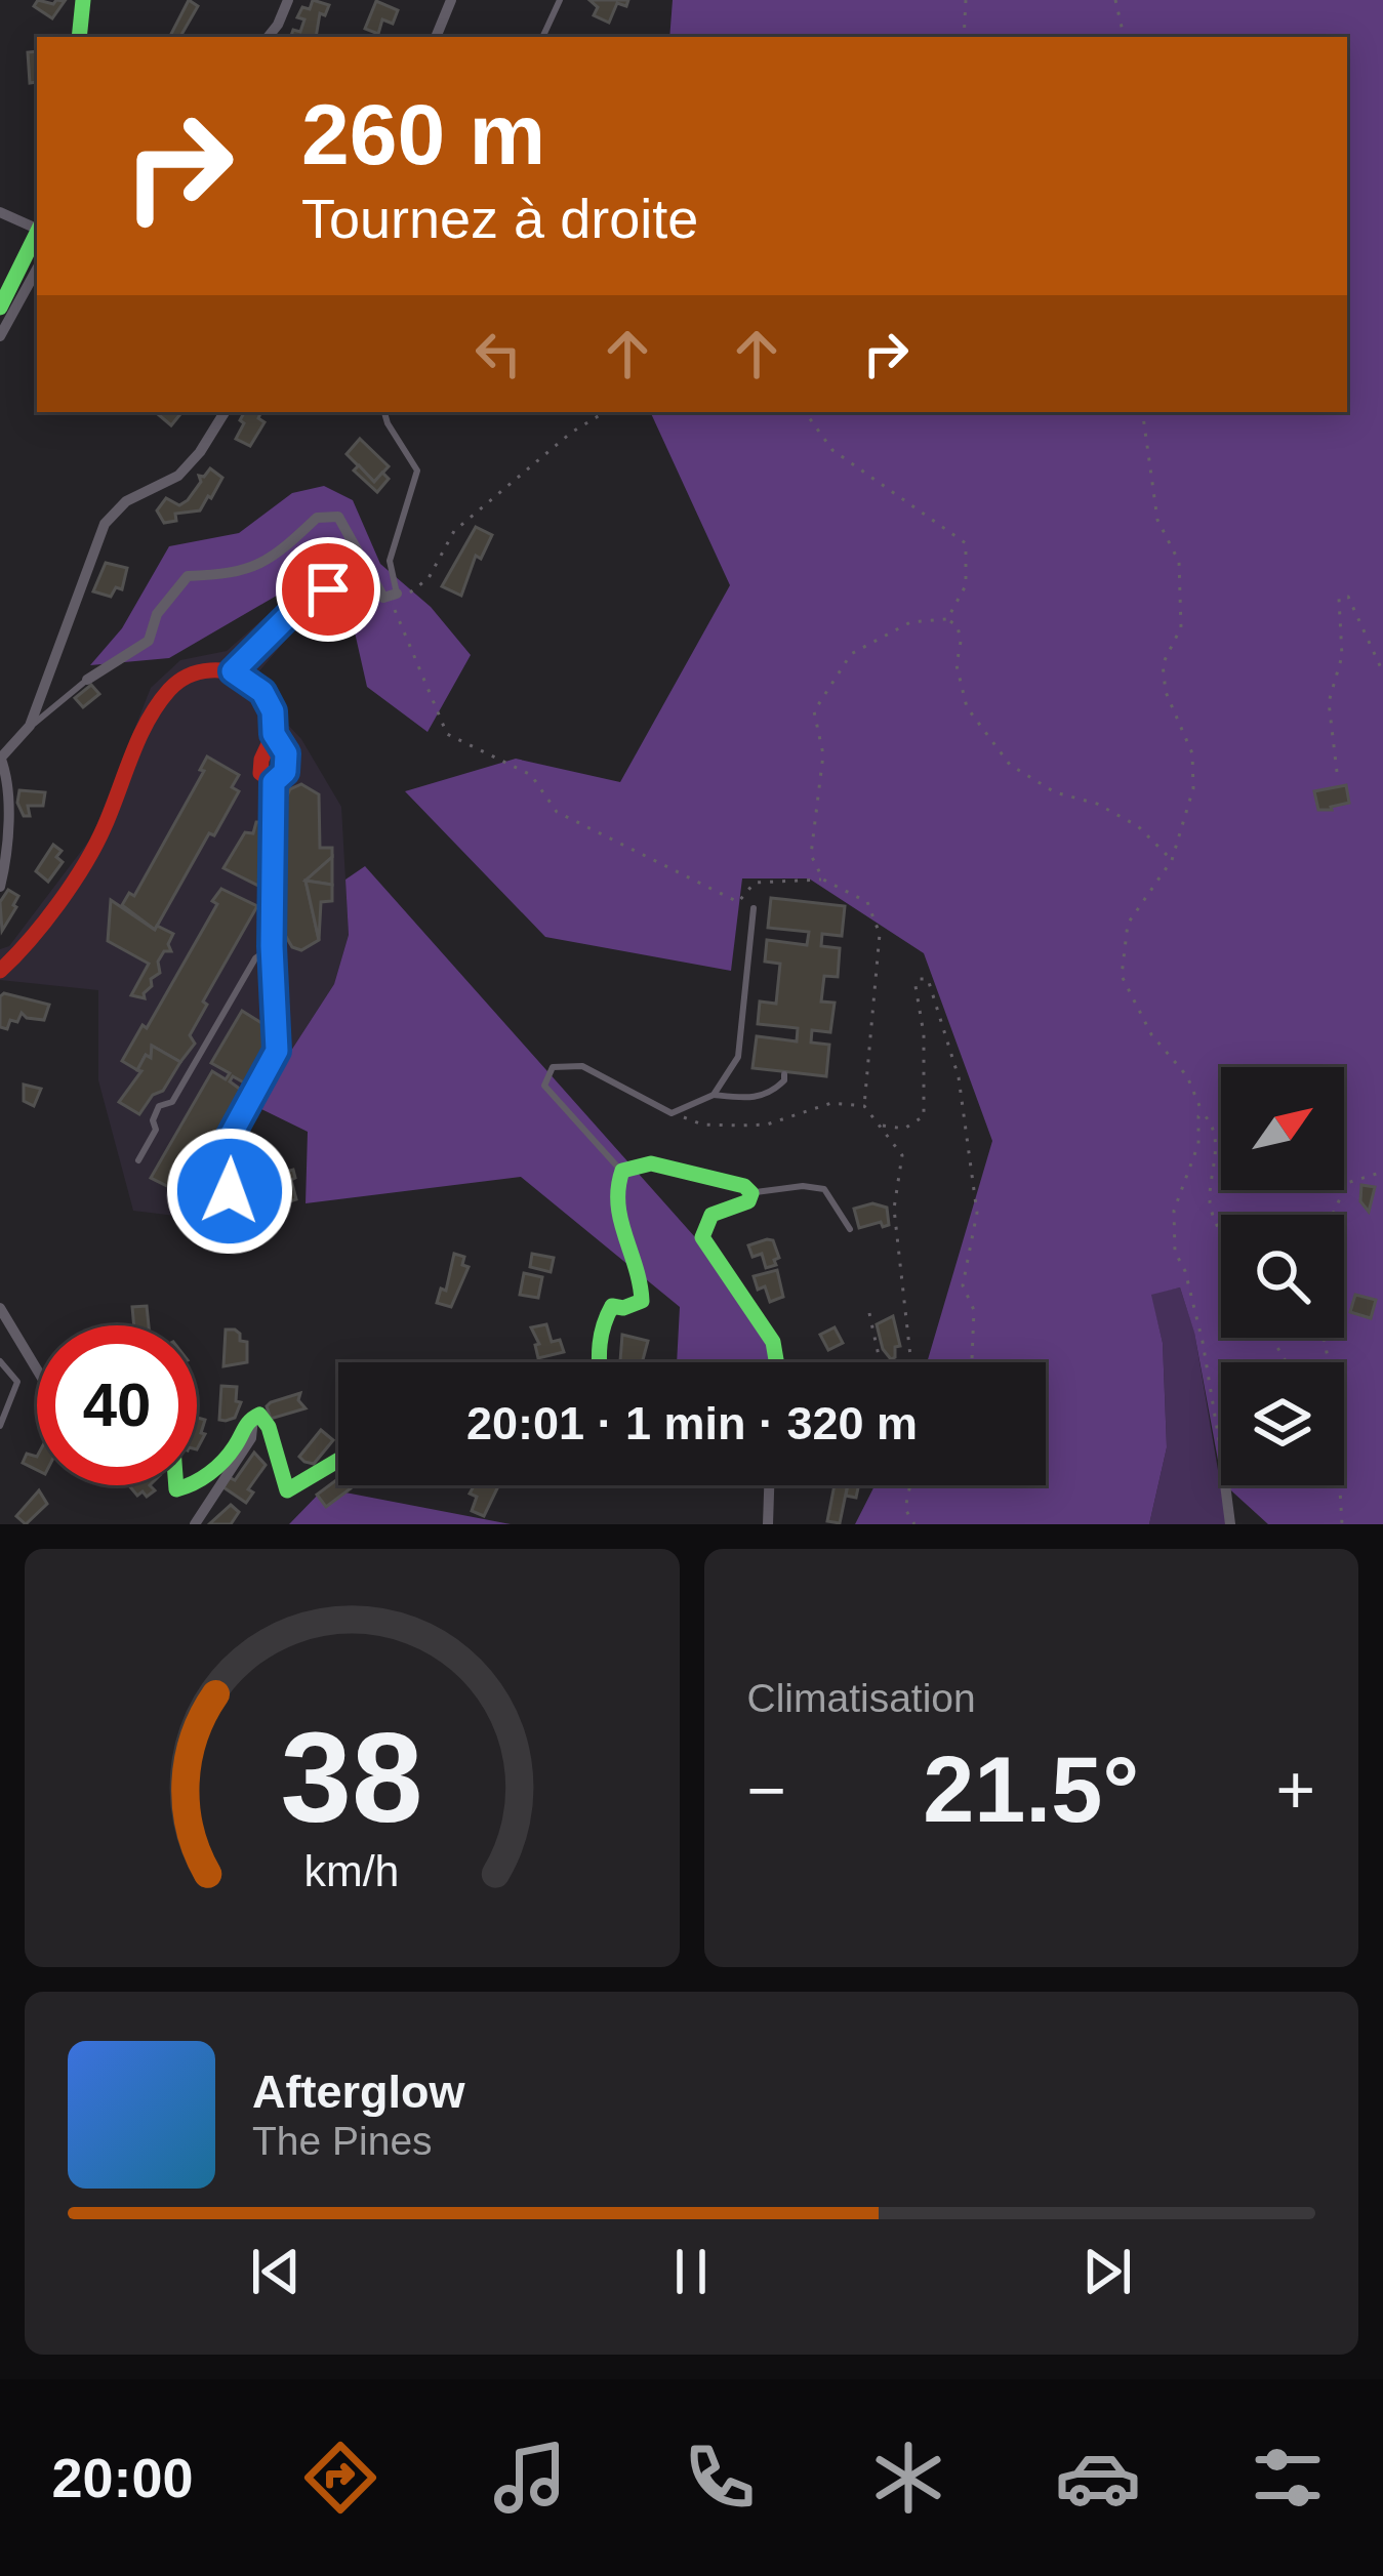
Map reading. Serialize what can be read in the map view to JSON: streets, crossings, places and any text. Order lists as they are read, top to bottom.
{
  "north": "top right",
  "page": {
    "turn": ["260 m", "Tournez à droite"],
    "limit": "40",
    "trip": "20:01 · 1 min · 320 m",
    "tile": "Climatisation",
    "heat": ["−", "21.5°", "+"],
    "song": ["Afterglow", "The Pines"],
    "tabs": "20:00",
    "gauge": ["38", "km/h"]
  }
}
